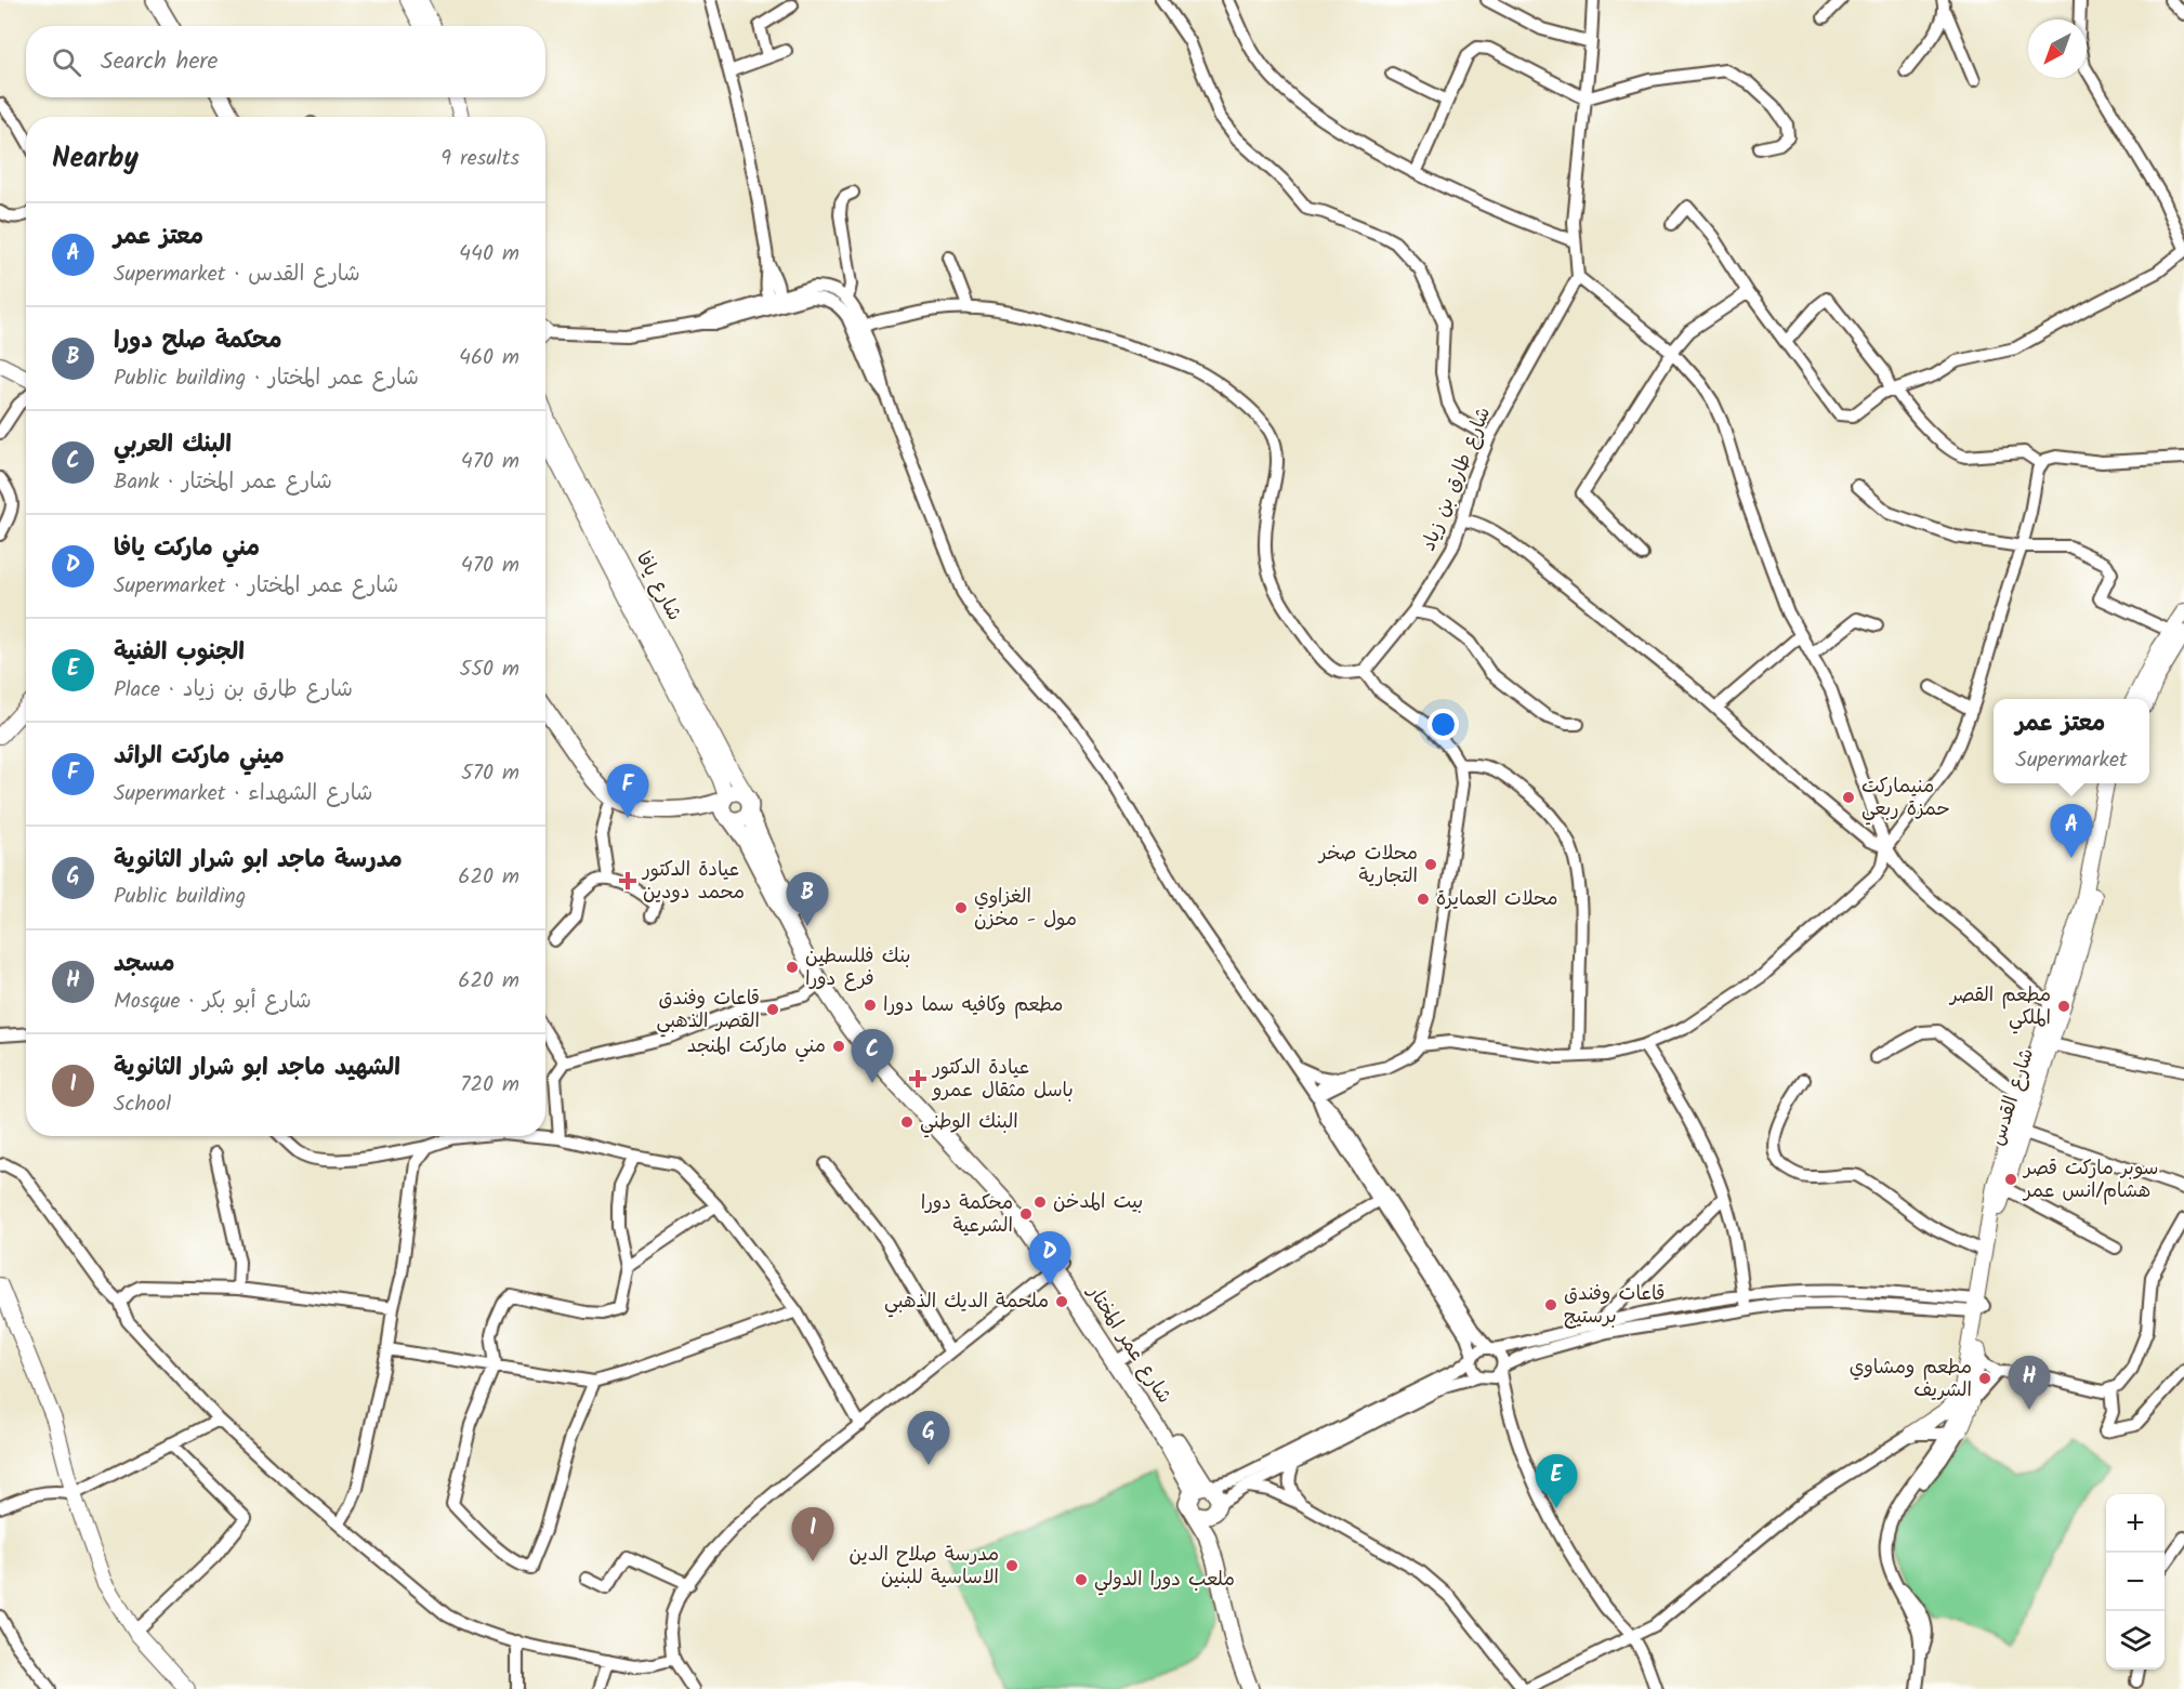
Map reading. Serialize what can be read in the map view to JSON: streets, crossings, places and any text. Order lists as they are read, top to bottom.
{
  "streets": {
    "main road": ["شارع عمر المختار"],
    "street": ["شارع طارق بن زياد", "شارع يافا", "شارع القدس"]
  },
  "crossings": [
    ["شارع يافا", "شارع عمر المختار"]
  ],
  "places": {
    "other": [
      "منيماركت حمزة ربعي",
      "محلات صخر التجارية",
      "محلات العمايرة",
      "الغزاوي مول - مخزن",
      "بنك فللسطين فرع دورا",
      "مطعم وكافيه سما دورا",
      "مطعم القصر الملكي",
      "قاعات وفندق القصر الذهبي",
      "مني ماركت المنجد",
      "البنك الوطني",
      "سوبر ماركت قصر هشام/انس عمر",
      "بيت المدخن",
      "محكمة دورا الشرعية",
      "ملحمة الديك الذهبي",
      "قاعات وفندق برستيج",
      "مطعم ومشاوي الشريف",
      "مدرسة صلاح الدين الاساسية للبنين",
      "ملعب دورا الدولي"
    ],
    "health": ["عيادة الدكتور محمد دودين", "عيادة الدكتور باسل مثقال عمرو"]
  },
  "north": "bottom left",
  "page": {
    "search": "Search here",
    "heading": ["Nearby", "9 results"],
    "list": [
      {
        "mark": "A",
        "name": "معتز عمر",
        "note": "Supermarket · شارع القدس",
        "value": "440 m"
      },
      {
        "mark": "B",
        "name": "محكمة صلح دورا",
        "note": "Public building · شارع عمر المختار",
        "value": "460 m"
      },
      {
        "mark": "C",
        "name": "البنك العربي",
        "note": "Bank · شارع عمر المختار",
        "value": "470 m"
      },
      {
        "mark": "D",
        "name": "مني ماركت يافا",
        "note": "Supermarket · شارع عمر المختار",
        "value": "470 m"
      },
      {
        "mark": "E",
        "name": "الجنوب الفنية",
        "note": "Place · شارع طارق بن زياد",
        "value": "550 m"
      },
      {
        "mark": "F",
        "name": "ميني ماركت الرائد",
        "note": "Supermarket · شارع الشهداء",
        "value": "570 m"
      },
      {
        "mark": "G",
        "name": "مدرسة ماجد ابو شرار الثانوية",
        "note": "Public building",
        "value": "620 m"
      },
      {
        "mark": "H",
        "name": "مسجد",
        "note": "Mosque · شارع أبو بكر",
        "value": "620 m"
      },
      {
        "mark": "I",
        "name": "الشهيد ماجد ابو شرار الثانوية",
        "note": "School",
        "value": "720 m"
      }
    ],
    "popup": ["معتز عمر", "Supermarket"],
    "pins": [
      "F",
      "A",
      "B",
      "C",
      "D",
      "H",
      "G",
      "E",
      "I"
    ],
    "map_buttons": ["+", "−"]
  }
}
